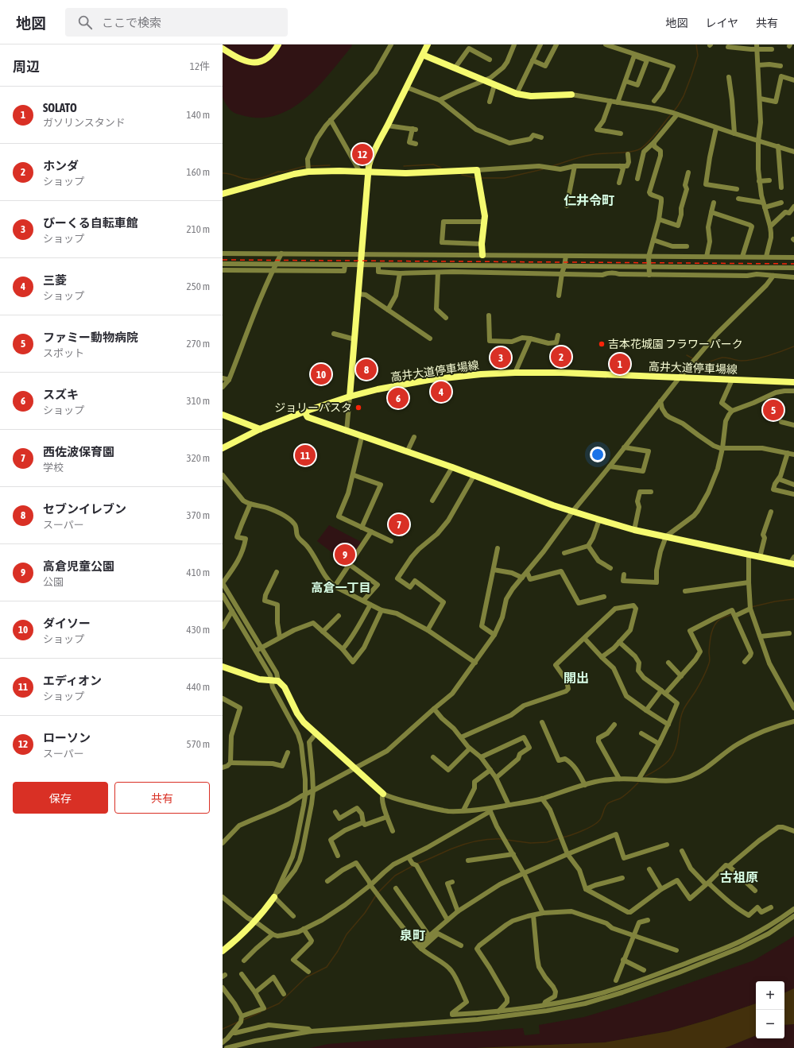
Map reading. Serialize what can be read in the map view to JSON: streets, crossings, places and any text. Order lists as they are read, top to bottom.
{
  "streets": {
    "street": ["高井大道停車場線"]
  },
  "districts": [
    "仁井令町",
    "高倉一丁目",
    "開出",
    "古祖原",
    "泉町"
  ],
  "places": ["吉本花城園 フラワーパーク", "ジョリーパスタ"],
  "page": {
    "header": "地図",
    "search": "ここで検索",
    "nav": ["地図", "レイヤ", "共有"],
    "heading": ["周辺", "12件"],
    "list": [
      {
        "mark": "1",
        "name": "SOLATO",
        "note": "ガソリンスタンド",
        "value": "140 m"
      },
      {
        "mark": "2",
        "name": "ホンダ",
        "note": "ショップ",
        "value": "160 m"
      },
      {
        "mark": "3",
        "name": "びーくる自転車館",
        "note": "ショップ",
        "value": "210 m"
      },
      {
        "mark": "4",
        "name": "三菱",
        "note": "ショップ",
        "value": "250 m"
      },
      {
        "mark": "5",
        "name": "ファミー動物病院",
        "note": "スポット",
        "value": "270 m"
      },
      {
        "mark": "6",
        "name": "スズキ",
        "note": "ショップ",
        "value": "310 m"
      },
      {
        "mark": "7",
        "name": "西佐波保育園",
        "note": "学校",
        "value": "320 m"
      },
      {
        "mark": "8",
        "name": "セブンイレブン",
        "note": "スーパー",
        "value": "370 m"
      },
      {
        "mark": "9",
        "name": "高倉児童公園",
        "note": "公園",
        "value": "410 m"
      },
      {
        "mark": "10",
        "name": "ダイソー",
        "note": "ショップ",
        "value": "430 m"
      },
      {
        "mark": "11",
        "name": "エディオン",
        "note": "ショップ",
        "value": "440 m"
      },
      {
        "mark": "12",
        "name": "ローソン",
        "note": "スーパー",
        "value": "570 m"
      }
    ],
    "pins": [
      "12",
      "2",
      "3",
      "1",
      "8",
      "10",
      "4",
      "6",
      "5",
      "11",
      "7",
      "9"
    ],
    "buttons": ["保存", "共有"],
    "map_buttons": ["+", "−"]
  }
}
